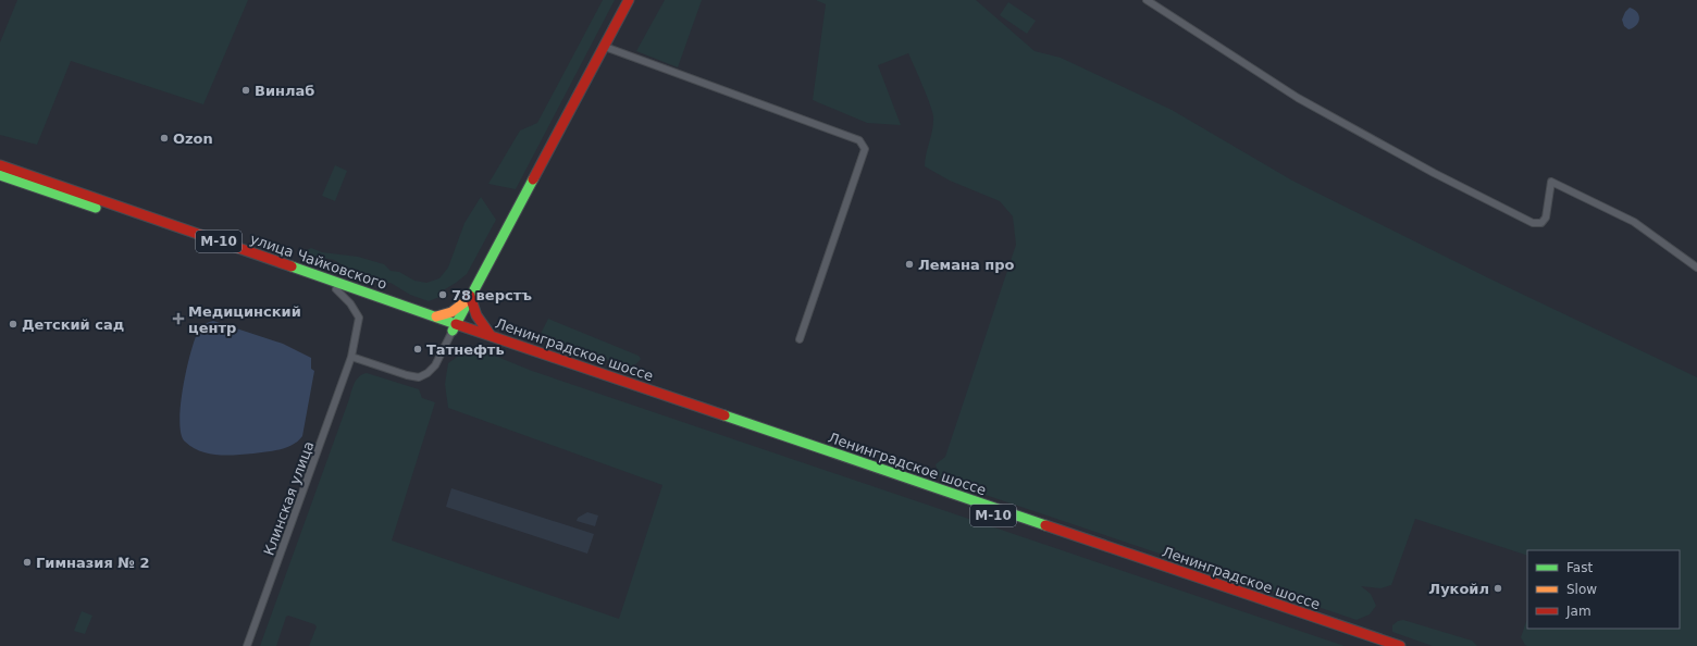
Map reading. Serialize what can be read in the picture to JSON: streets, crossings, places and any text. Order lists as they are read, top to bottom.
{
  "streets": {
    "main road": ["М-10", "улица Чайковского", "Ленинградское шоссе"],
    "street": ["Клинская улица"]
  },
  "crossings": [
    ["улица Чайковского", "Ленинградское шоссе"],
    ["улица Чайковского", "Клинская улица"]
  ],
  "places": {
    "other": [
      "Винлаб",
      "Ozon",
      "Лемана про",
      "78 верстъ",
      "Детский сад",
      "Татнефть",
      "Гимназия № 2",
      "Лукойл"
    ],
    "health": ["Медицинский центр"]
  },
  "legend": ["Fast", "Slow", "Jam"]
}
